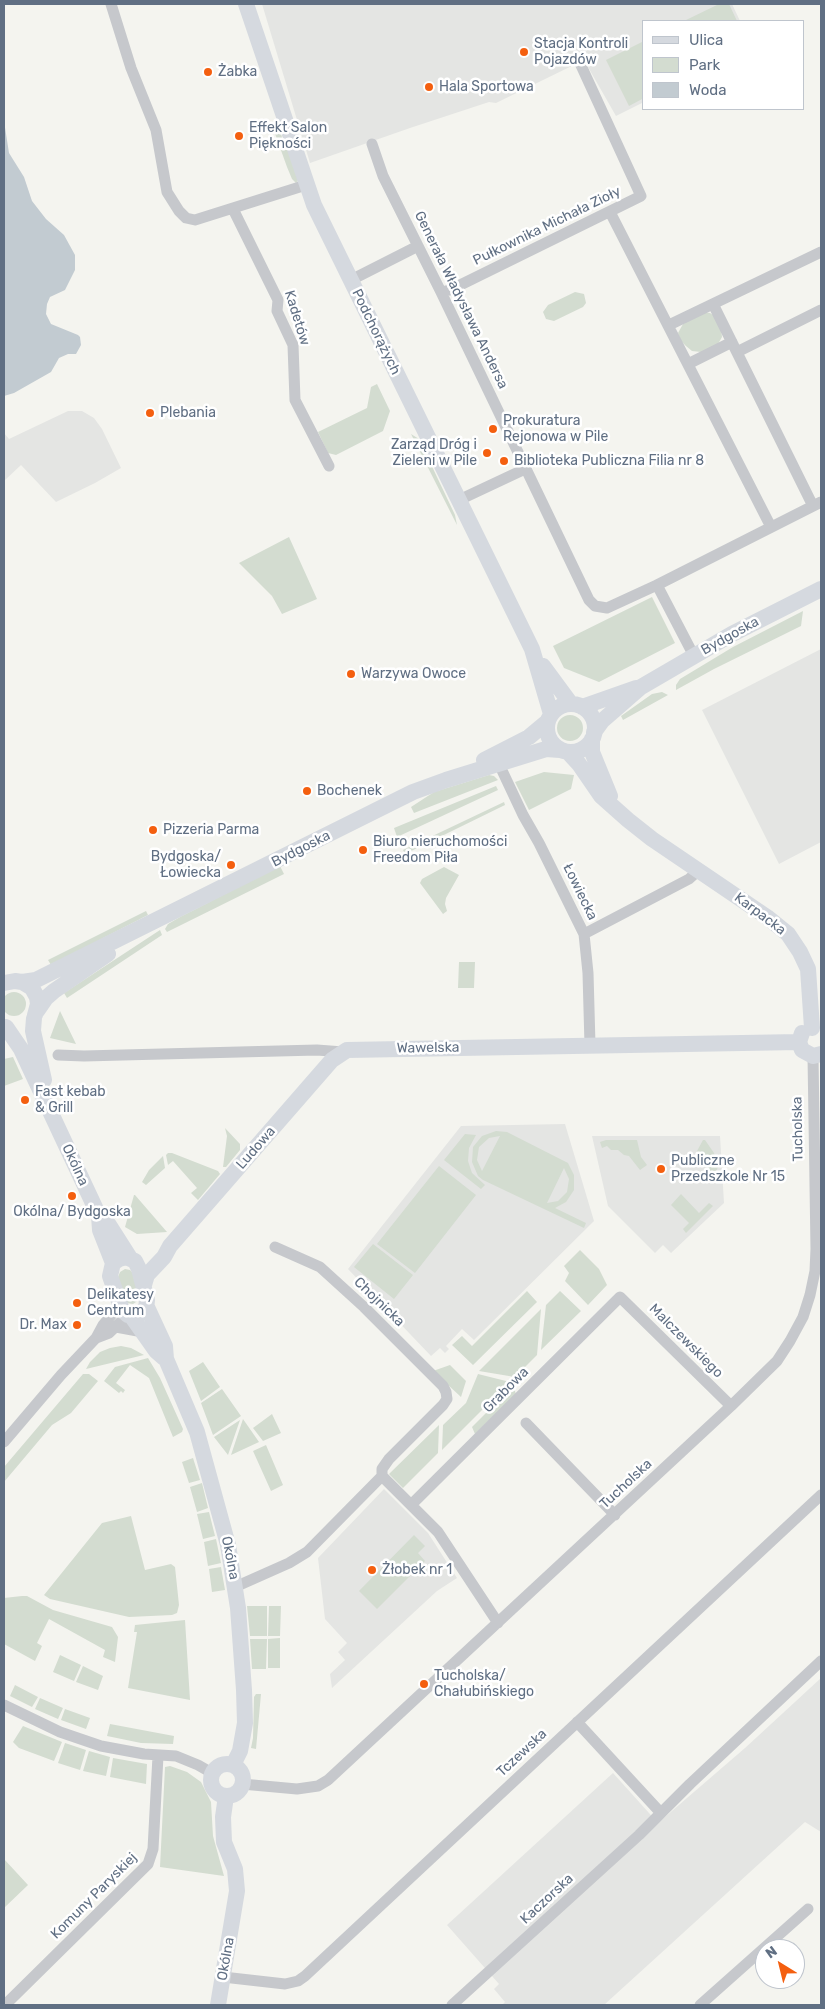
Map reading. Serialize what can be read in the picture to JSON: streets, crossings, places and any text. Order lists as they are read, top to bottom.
{
  "streets": {
    "street": [
      "Pułkownika Michała Zioły",
      "Generała Władysława Andersa",
      "Kadetów",
      "Podchorążych",
      "Bydgoska",
      "Łowiecka",
      "Karpacka",
      "Wawelska",
      "Tucholska",
      "Ludowa",
      "Okólna",
      "Chojnicka",
      "Malczewskiego",
      "Grabowa",
      "Tczewska",
      "Komuny Paryskiej",
      "Kaczorska"
    ]
  },
  "crossings": [
    ["Pułkownika Michała Zioły", "Generała Władysława Andersa"],
    ["Podchorążych", "Bydgoska"],
    ["Podchorążych", "Karpacka"],
    ["Bydgoska", "Łowiecka"],
    ["Bydgoska", "Karpacka"],
    ["Bydgoska", "Okólna"],
    ["Łowiecka", "Wawelska"],
    ["Wawelska", "Ludowa"],
    ["Tucholska", "Okólna"],
    ["Tucholska", "Malczewskiego"],
    ["Ludowa", "Okólna"],
    ["Okólna", "Tczewska"],
    ["Malczewskiego", "Grabowa"]
  ],
  "places": [
    "Stacja Kontroli Pojazdów",
    "Żabka",
    "Hala Sportowa",
    "Effekt Salon Piękności",
    "Plebania",
    "Prokuratura Rejonowa w Pile",
    "Zarząd Dróg i Zieleni w Pile",
    "Biblioteka Publiczna Filia nr 8",
    "Warzywa Owoce",
    "Bochenek",
    "Pizzeria Parma",
    "Biuro nieruchomości Freedom Piła",
    "Bydgoska/ Łowiecka",
    "Fast kebab & Grill",
    "Publiczne Przedszkole Nr 15",
    "Okólna/ Bydgoska",
    "Delikatesy Centrum",
    "Dr. Max",
    "Żłobek nr 1",
    "Tucholska/ Chałubińskiego"
  ],
  "legend": ["Ulica", "Park", "Woda"],
  "north": "top left"
}
